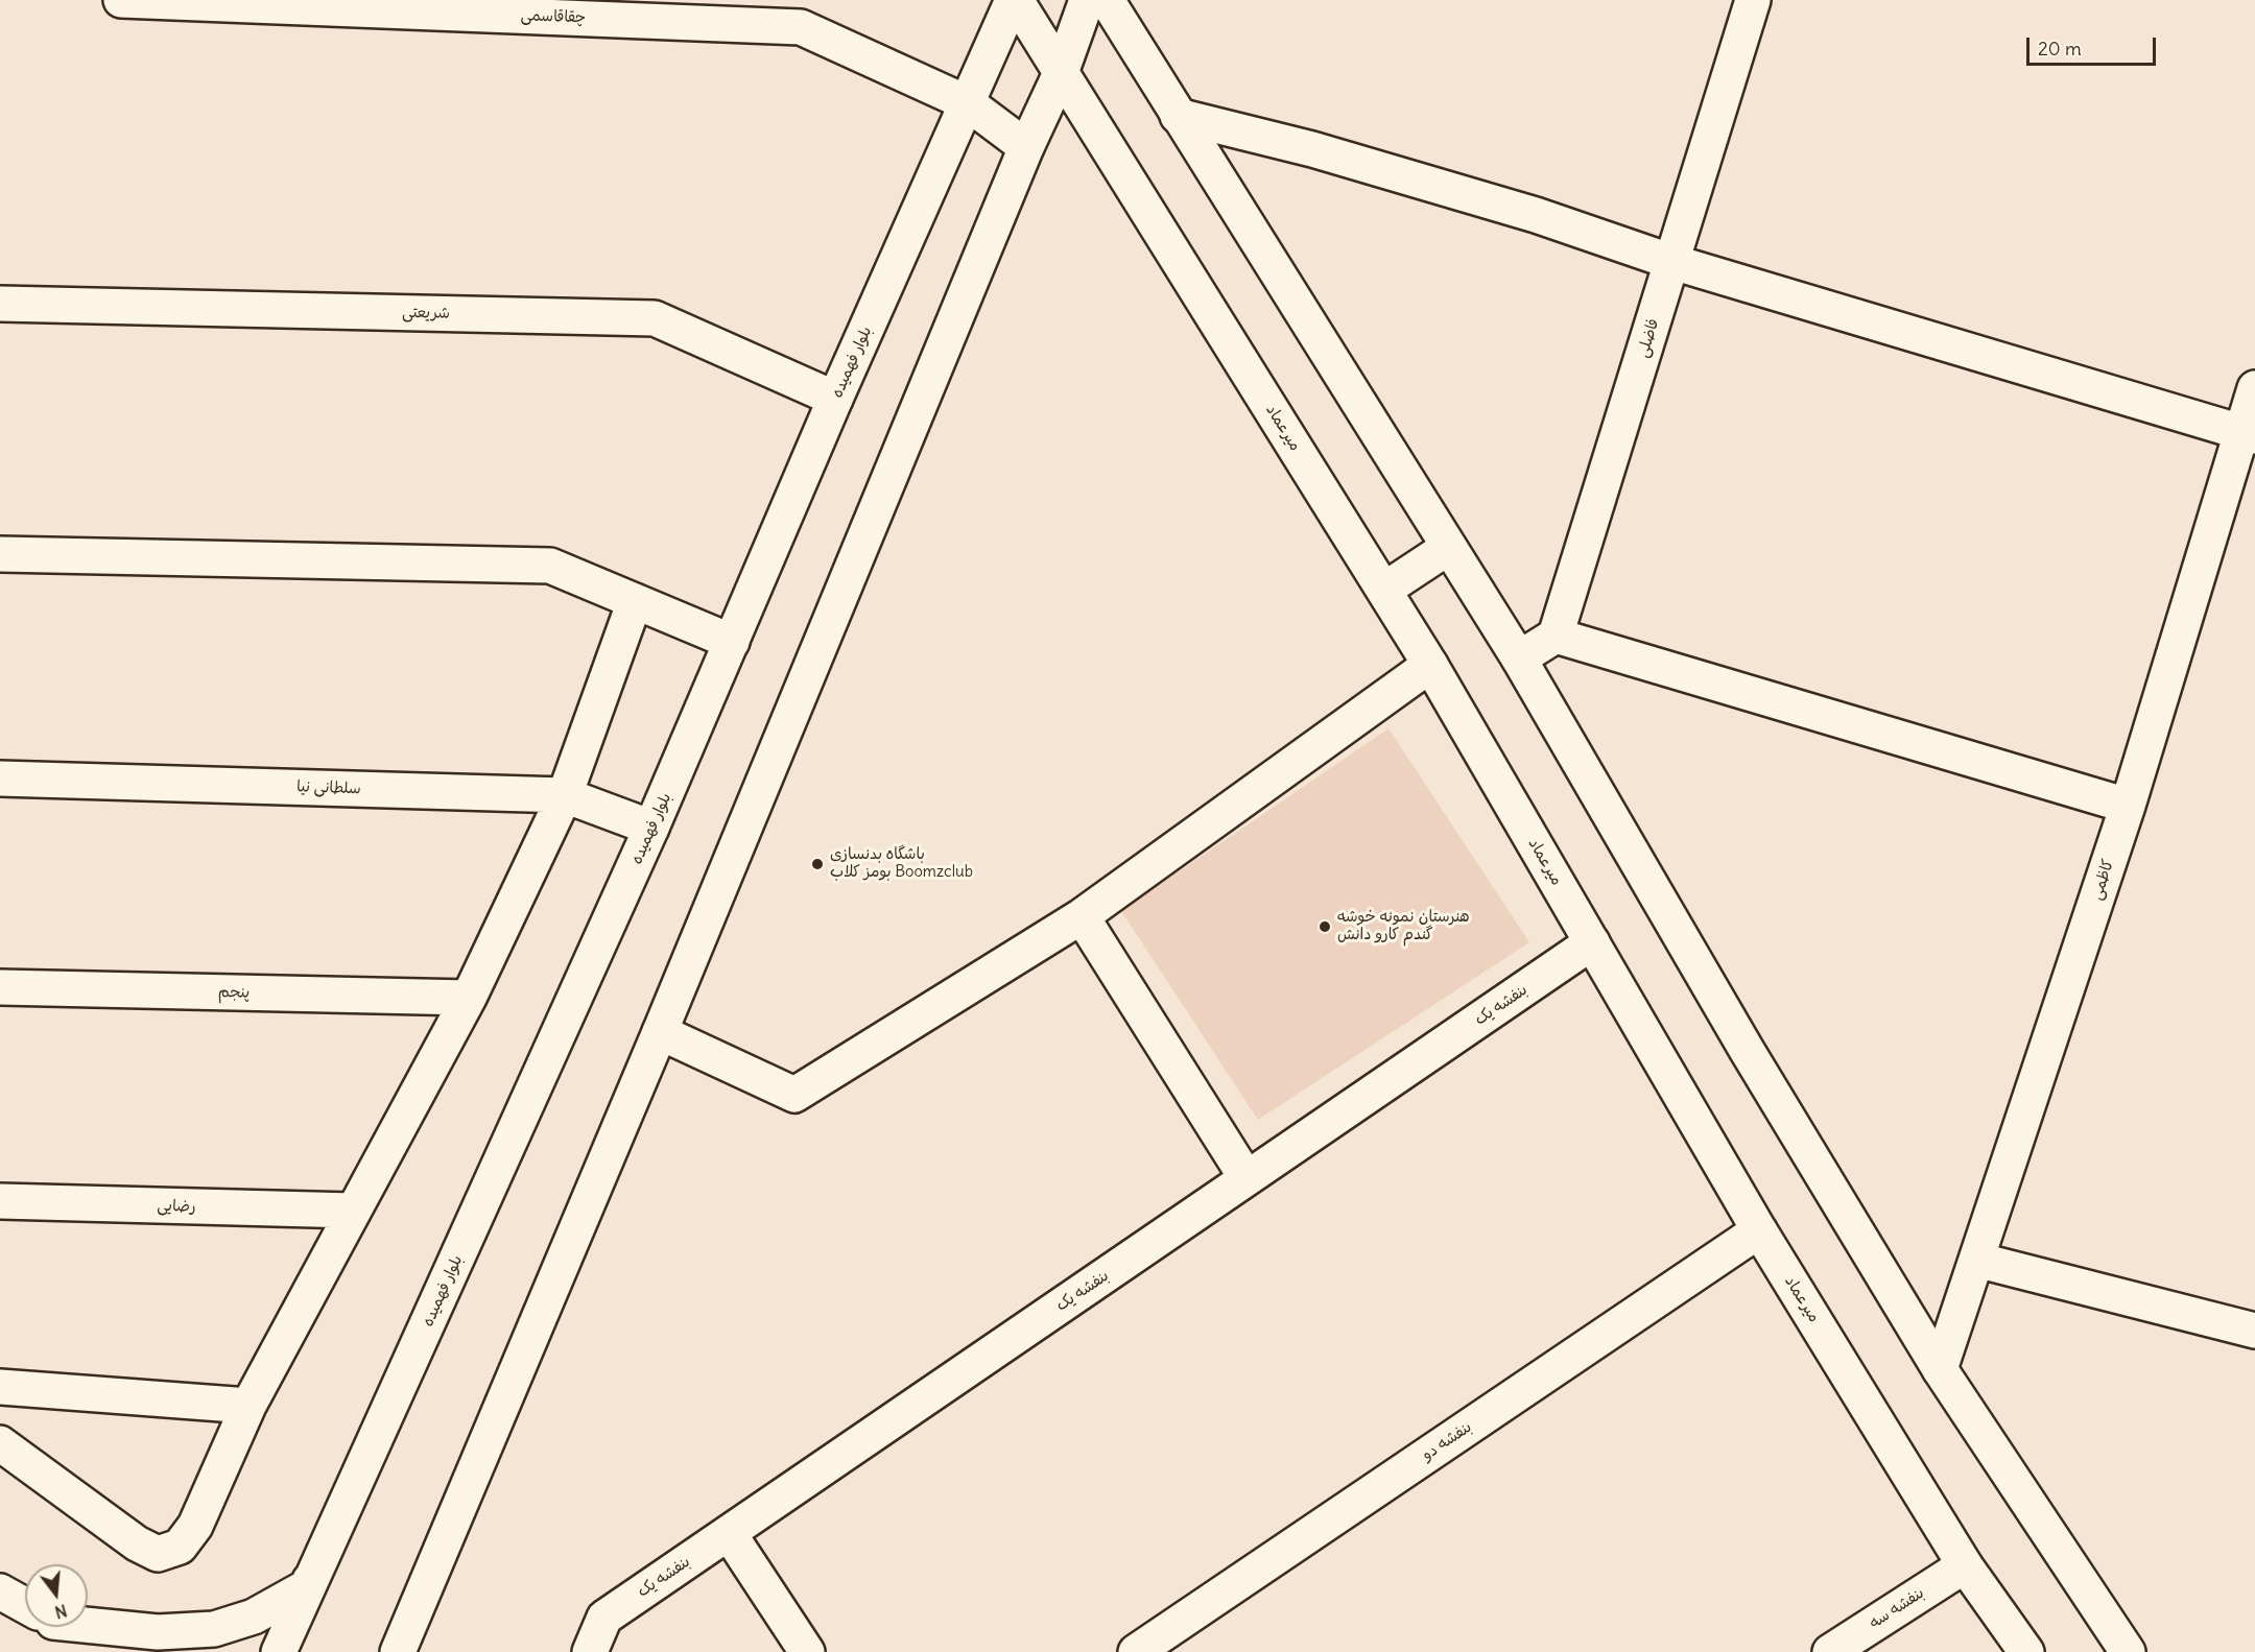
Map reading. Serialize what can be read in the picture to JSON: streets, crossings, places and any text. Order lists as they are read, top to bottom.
{
  "streets": {
    "street": [
      "چقاقاسمی",
      "شریعتی",
      "فاضلی",
      "بلوار فهمیده",
      "میرعماد",
      "سلطانی نیا",
      "کاظمی",
      "پنجم",
      "بنفشه یک",
      "رضایی",
      "بنفشه دو",
      "بنفشه سه"
    ]
  },
  "crossings": [
    ["چقاقاسمی", "بلوار فهمیده"],
    ["شریعتی", "بلوار فهمیده"],
    ["بلوار فهمیده", "میرعماد"],
    ["بلوار فهمیده", "سلطانی نیا"],
    ["میرعماد", "بنفشه یک"],
    ["میرعماد", "بنفشه دو"],
    ["میرعماد", "بنفشه سه"]
  ],
  "places": ["باشگاه بدنسازی بومز کلاب Boomzclub", "هنرستان نمونه خوشه گندم کارو دانش"],
  "scale_bar": "20 m",
  "north": "bottom"
}
